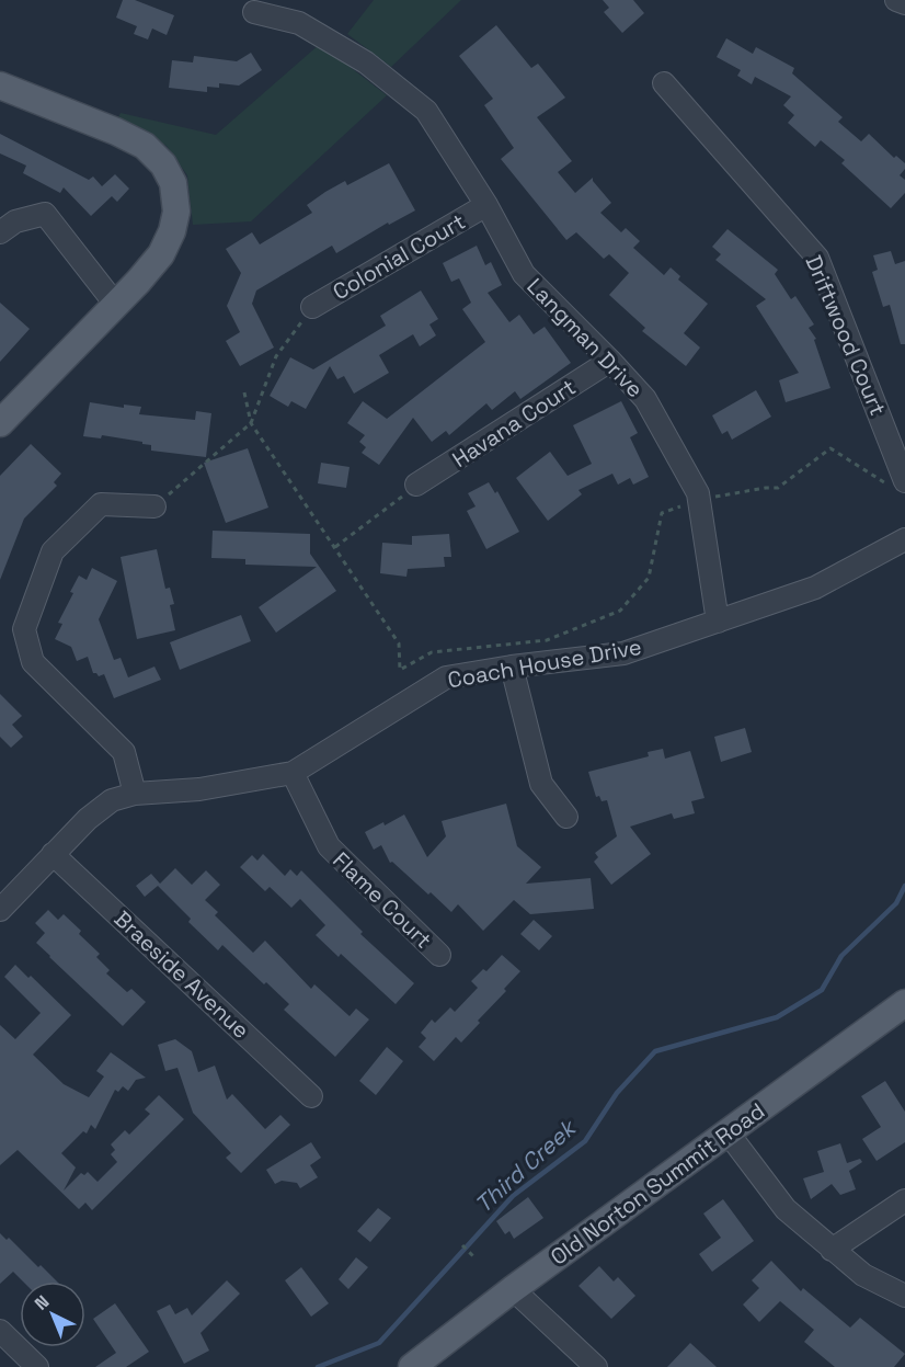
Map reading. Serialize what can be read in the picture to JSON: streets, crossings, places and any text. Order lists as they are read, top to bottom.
{
  "streets": {
    "main road": ["Old Norton Summit Road"],
    "street": [
      "Colonial Court",
      "Driftwood Court",
      "Langman Drive",
      "Havana Court",
      "Coach House Drive",
      "Flame Court",
      "Braeside Avenue"
    ]
  },
  "crossings": [
    ["Colonial Court", "Langman Drive"],
    ["Langman Drive", "Havana Court"],
    ["Langman Drive", "Coach House Drive"],
    ["Coach House Drive", "Flame Court"],
    ["Coach House Drive", "Braeside Avenue"]
  ],
  "water": ["Third Creek"],
  "north": "top left"
}
